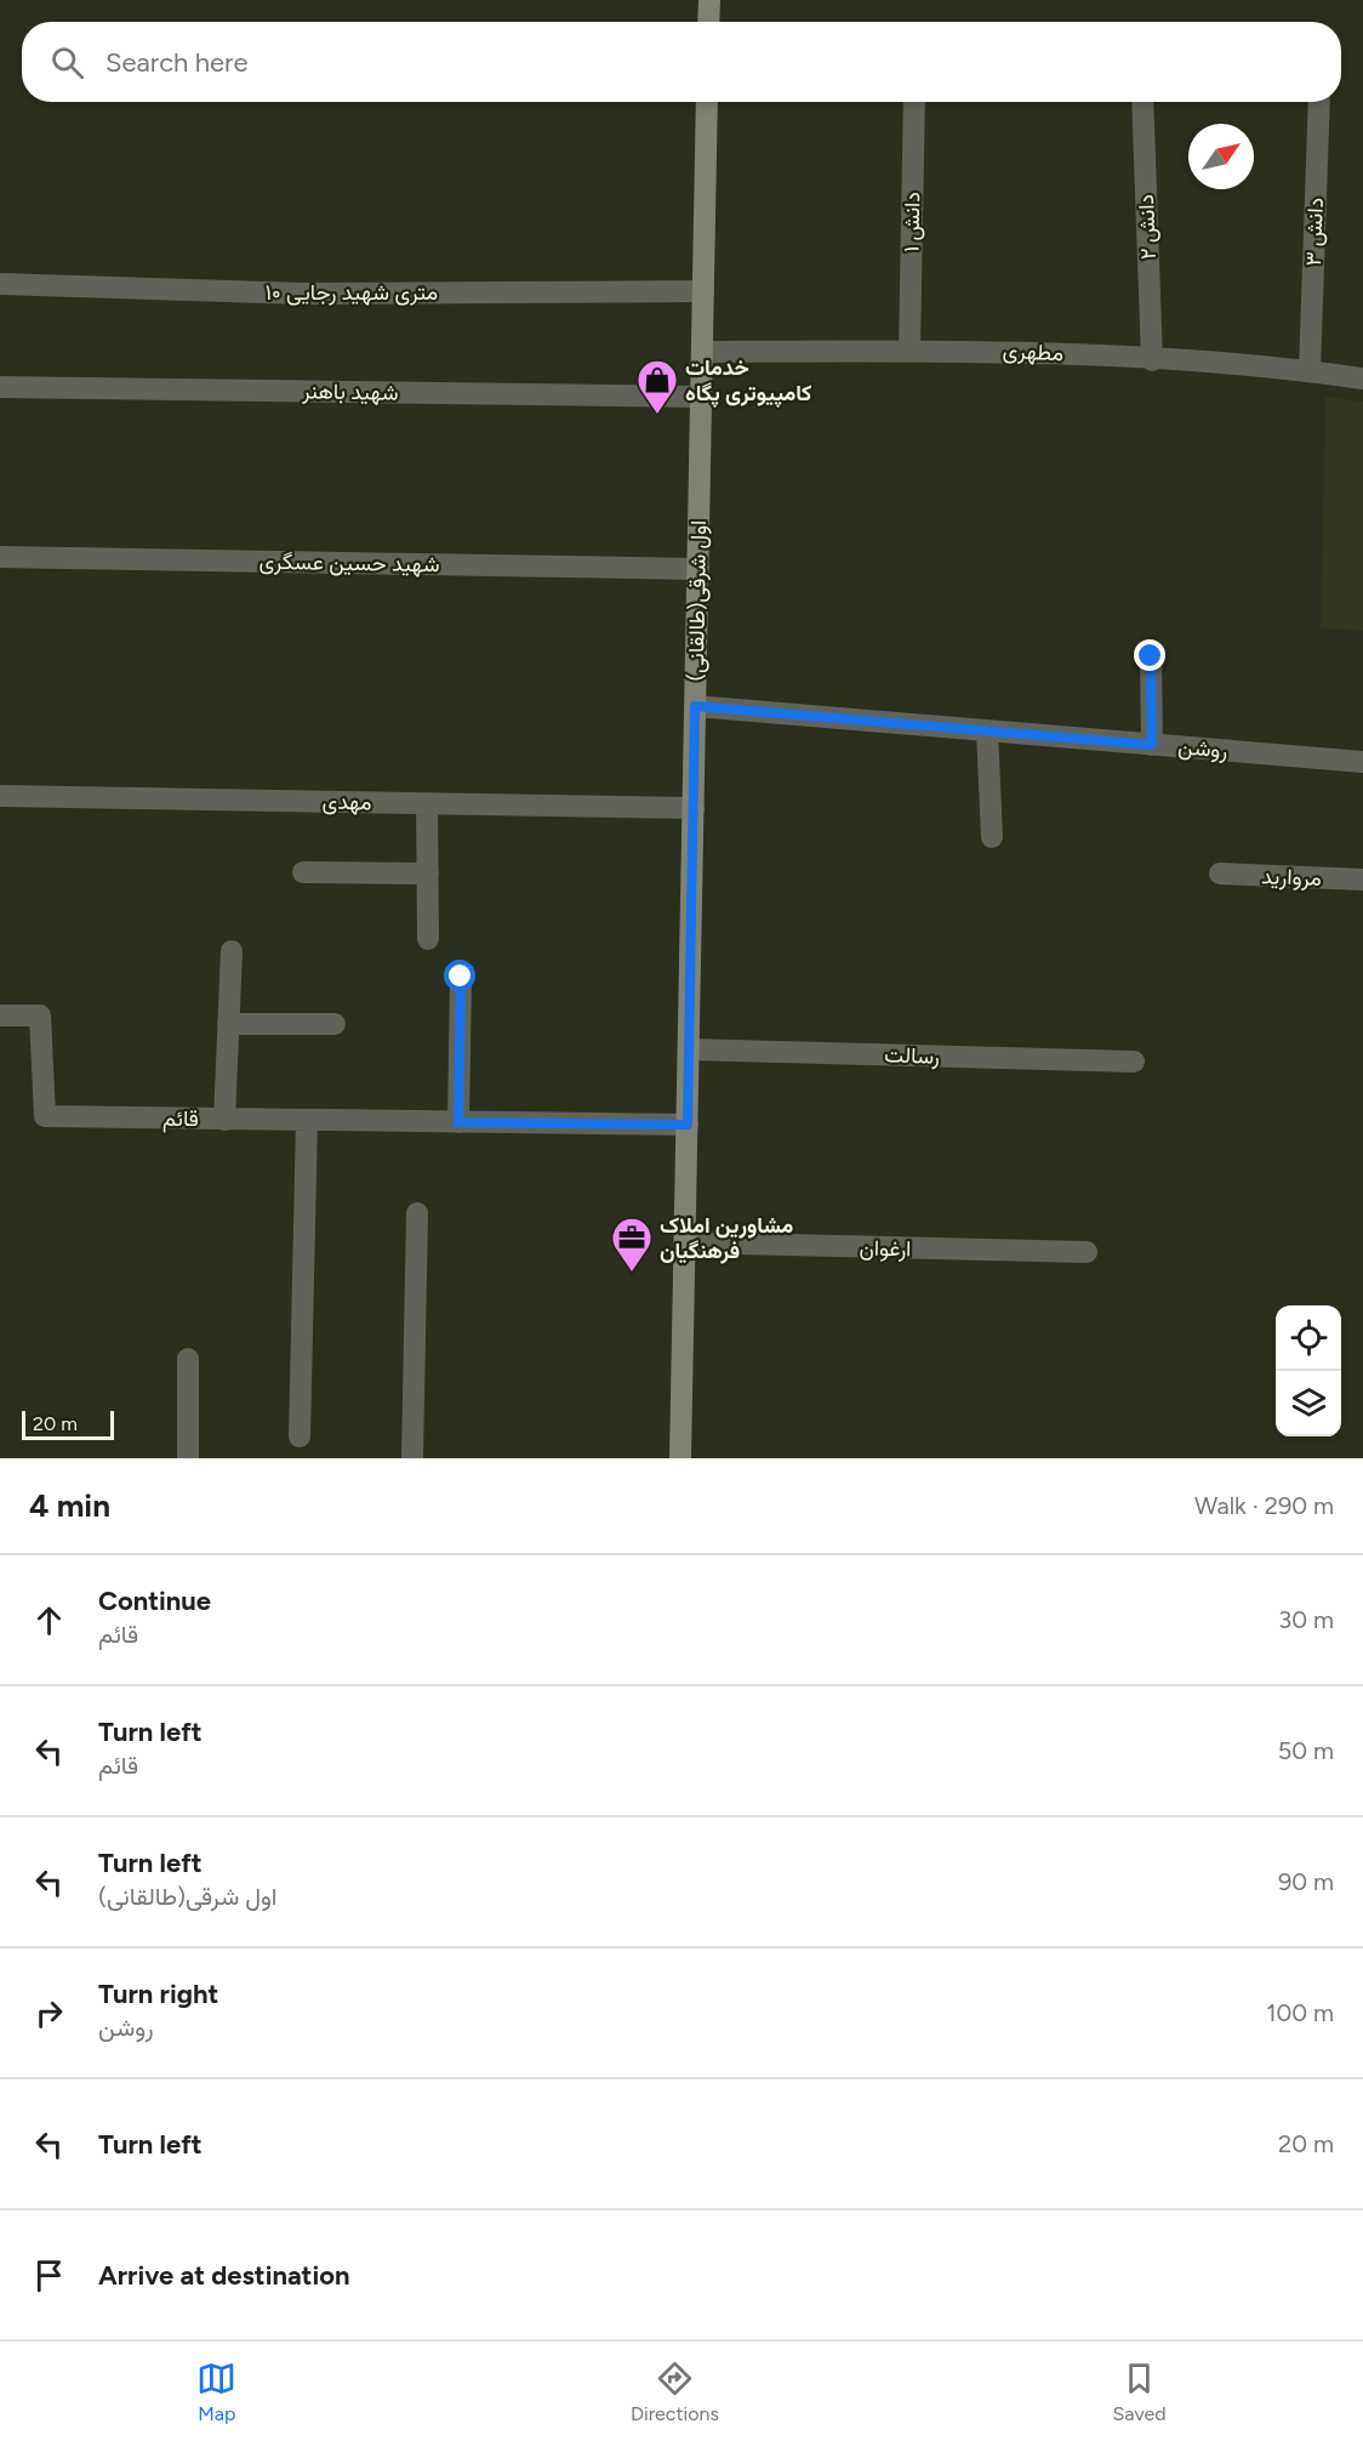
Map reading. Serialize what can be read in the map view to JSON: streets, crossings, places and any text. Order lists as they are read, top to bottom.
{
  "streets": {
    "street": [
      "دانش ۱",
      "دانش ۲",
      "دانش ۳",
      "۱۰ متری شهید رجایی",
      "مطهری",
      "شهید باهنر",
      "شهید حسین عسگری",
      "اول شرقی(طالقانی)",
      "روشن",
      "مهدی",
      "مروارید",
      "رسالت",
      "قائم",
      "ارغوان"
    ]
  },
  "crossings": [
    ["دانش ۱", "مطهری"],
    ["دانش ۲", "مطهری"],
    ["دانش ۳", "مطهری"],
    ["۱۰ متری شهید رجایی", "اول شرقی(طالقانی)"],
    ["مطهری", "اول شرقی(طالقانی)"],
    ["شهید باهنر", "اول شرقی(طالقانی)"],
    ["شهید حسین عسگری", "اول شرقی(طالقانی)"],
    ["اول شرقی(طالقانی)", "روشن"],
    ["اول شرقی(طالقانی)", "مهدی"],
    ["اول شرقی(طالقانی)", "رسالت"],
    ["اول شرقی(طالقانی)", "قائم"],
    ["اول شرقی(طالقانی)", "ارغوان"]
  ],
  "places": {
    "shop": ["خدمات کامپیوتری پگاه"],
    "office": ["مشاورین املاک فرهنگیان"]
  },
  "scale_bar": "20 m",
  "north": "top right",
  "page": {
    "search": "Search here",
    "scale": "20 m",
    "heading": ["4 min", "Walk · 290 m"],
    "list": [
      ["Continue", "قائم", "30 m"],
      ["Turn left", "قائم", "50 m"],
      ["Turn left", "اول شرقی(طالقانی)", "90 m"],
      ["Turn right", "روشن", "100 m"],
      ["Turn left", "20 m"],
      "Arrive at destination"
    ],
    "nav": ["Map", "Directions", "Saved"]
  }
}
